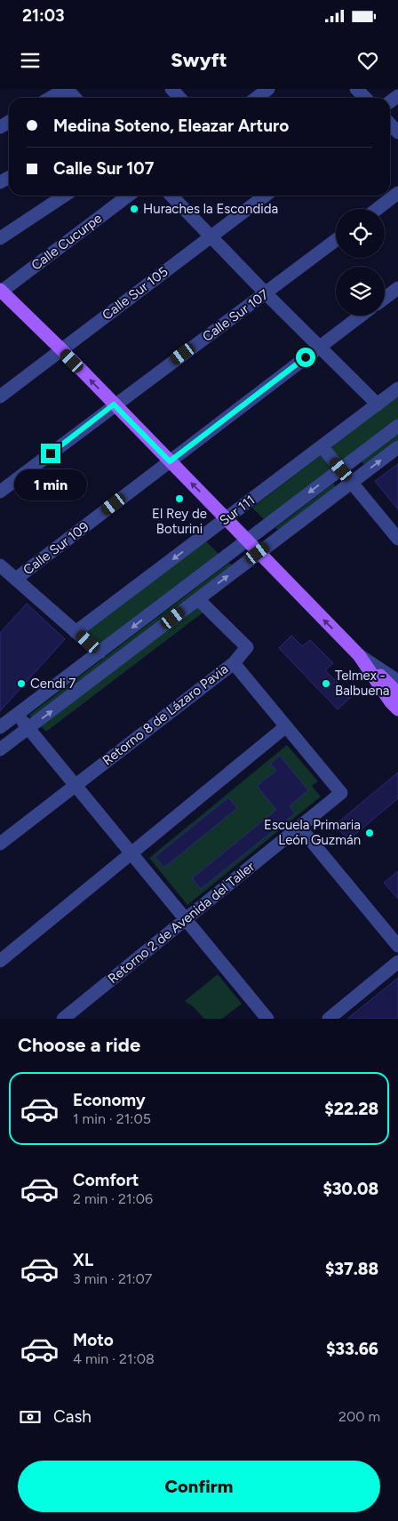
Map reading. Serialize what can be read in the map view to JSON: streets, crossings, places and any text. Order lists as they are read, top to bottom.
{
  "streets": {
    "street": [
      "Calle Cucurpe",
      "Calle Sur 105",
      "Calle Sur 107",
      "Sur 111",
      "Calle Sur 109",
      "Retorno 8 de Lázaro Pavia",
      "Retorno 2 de Avenida del Taller"
    ]
  },
  "crossings": [
    ["Retorno 8 de Lázaro Pavia", "Retorno 2 de Avenida del Taller"]
  ],
  "places": [
    "Huraches la Escondida",
    "El Rey de Boturini",
    "Cendi 7",
    "Telmex - Balbuena",
    "Escuela Primaria León Guzmán"
  ],
  "page": {
    "status": "21:03",
    "header": "Swyft",
    "banner": ["Medina Soteno, Eleazar Arturo", "Calle Sur 107"],
    "bubble": "1 min",
    "heading": "Choose a ride",
    "list": [
      {
        "name": "Economy",
        "note": "1 min · 21:05",
        "value": "$22.28"
      },
      {
        "name": "Comfort",
        "note": "2 min · 21:06",
        "value": "$30.08"
      },
      {
        "name": "XL",
        "note": "3 min · 21:07",
        "value": "$37.88"
      },
      {
        "name": "Moto",
        "note": "4 min · 21:08",
        "value": "$33.66"
      }
    ],
    "pay": ["Cash", "200 m"],
    "buttons": "Confirm"
  }
}
